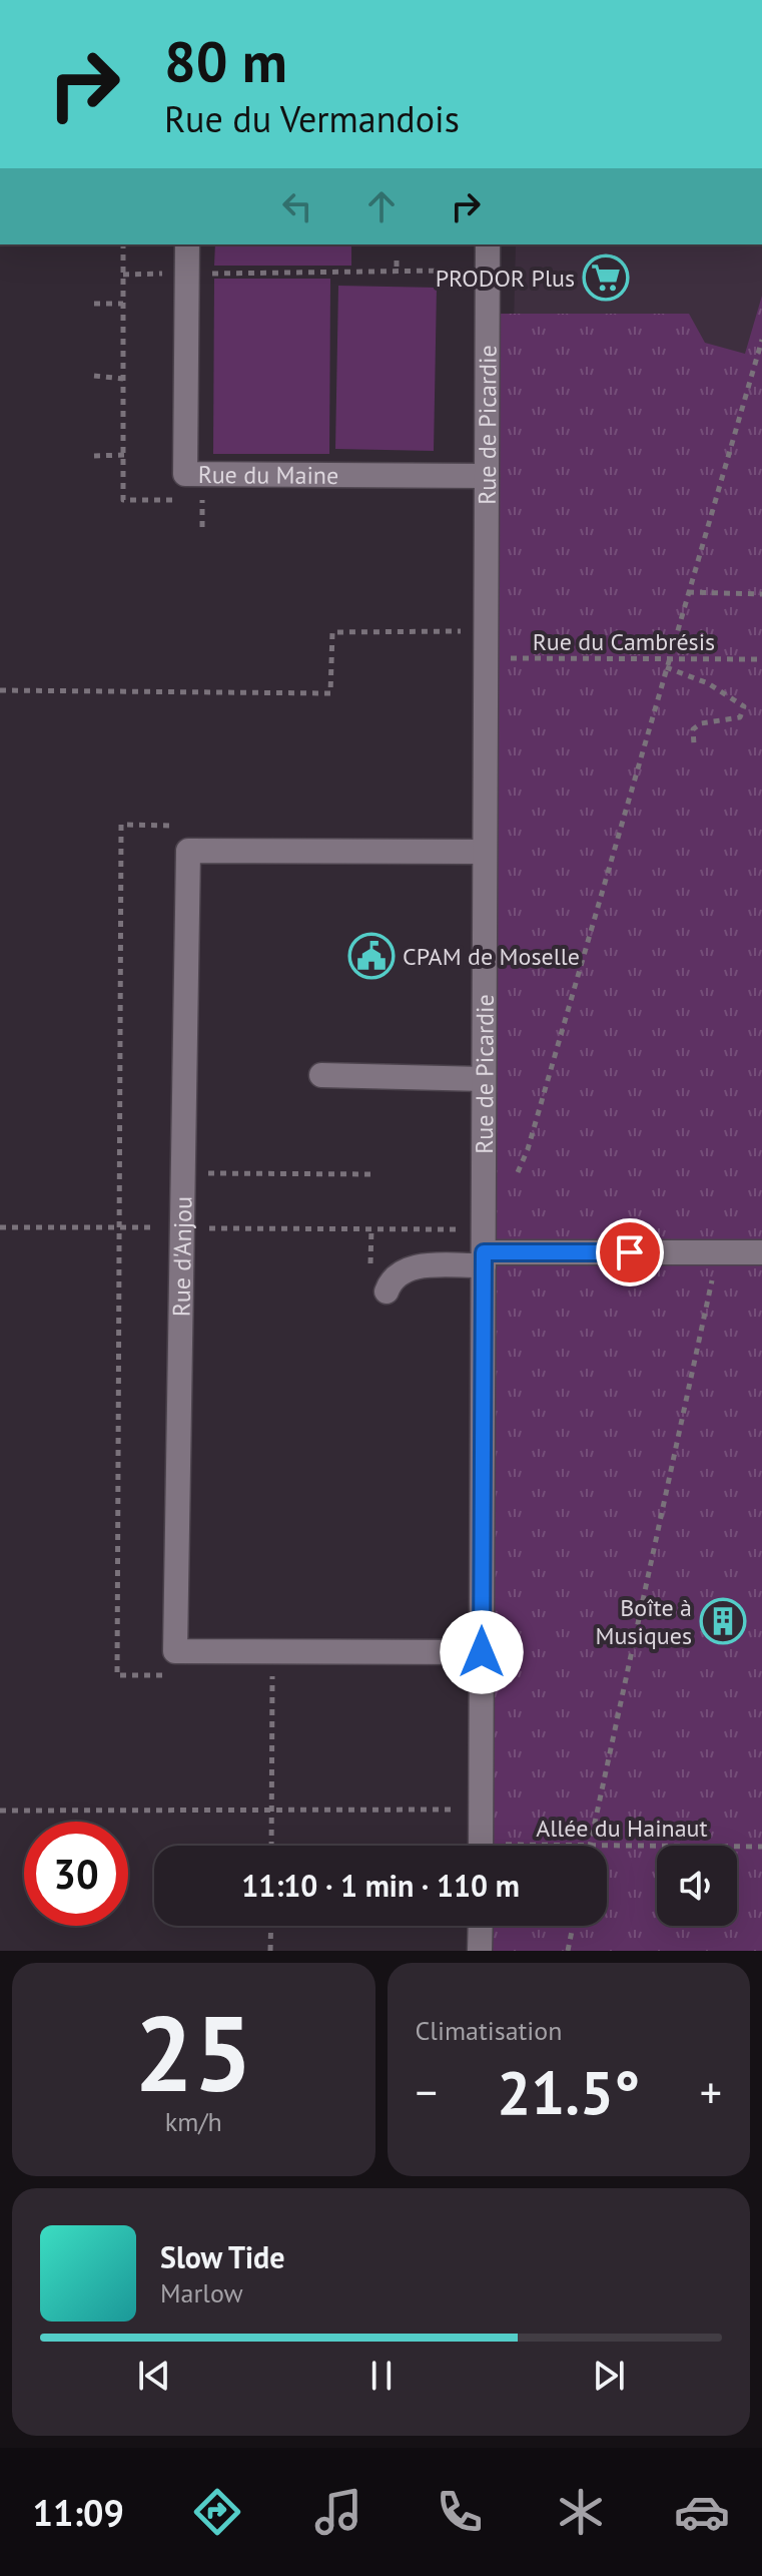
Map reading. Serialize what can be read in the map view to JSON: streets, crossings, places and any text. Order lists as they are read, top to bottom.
{
  "streets": {
    "street": ["Rue de Picardie", "Rue du Maine", "Rue d'Anjou"],
    "path": ["Rue du Cambrésis", "Allée du Hainaut"]
  },
  "crossings": [
    ["Rue de Picardie", "Rue du Maine"],
    ["Rue de Picardie", "Rue du Cambrésis"]
  ],
  "places": {
    "supermarket": ["PRODOR Plus"],
    "public building": ["CPAM de Moselle"],
    "building": ["Boîte à Musiques"]
  },
  "page": {
    "turn": ["80 m", "Rue du Vermandois"],
    "limit": "30",
    "trip": "11:10 · 1 min · 110 m",
    "tile": [
      ["25", "km/h"],
      "Climatisation"
    ],
    "heat": ["−", "21.5°", "+"],
    "song": ["Slow Tide", "Marlow"],
    "tabs": "11:09"
  }
}
